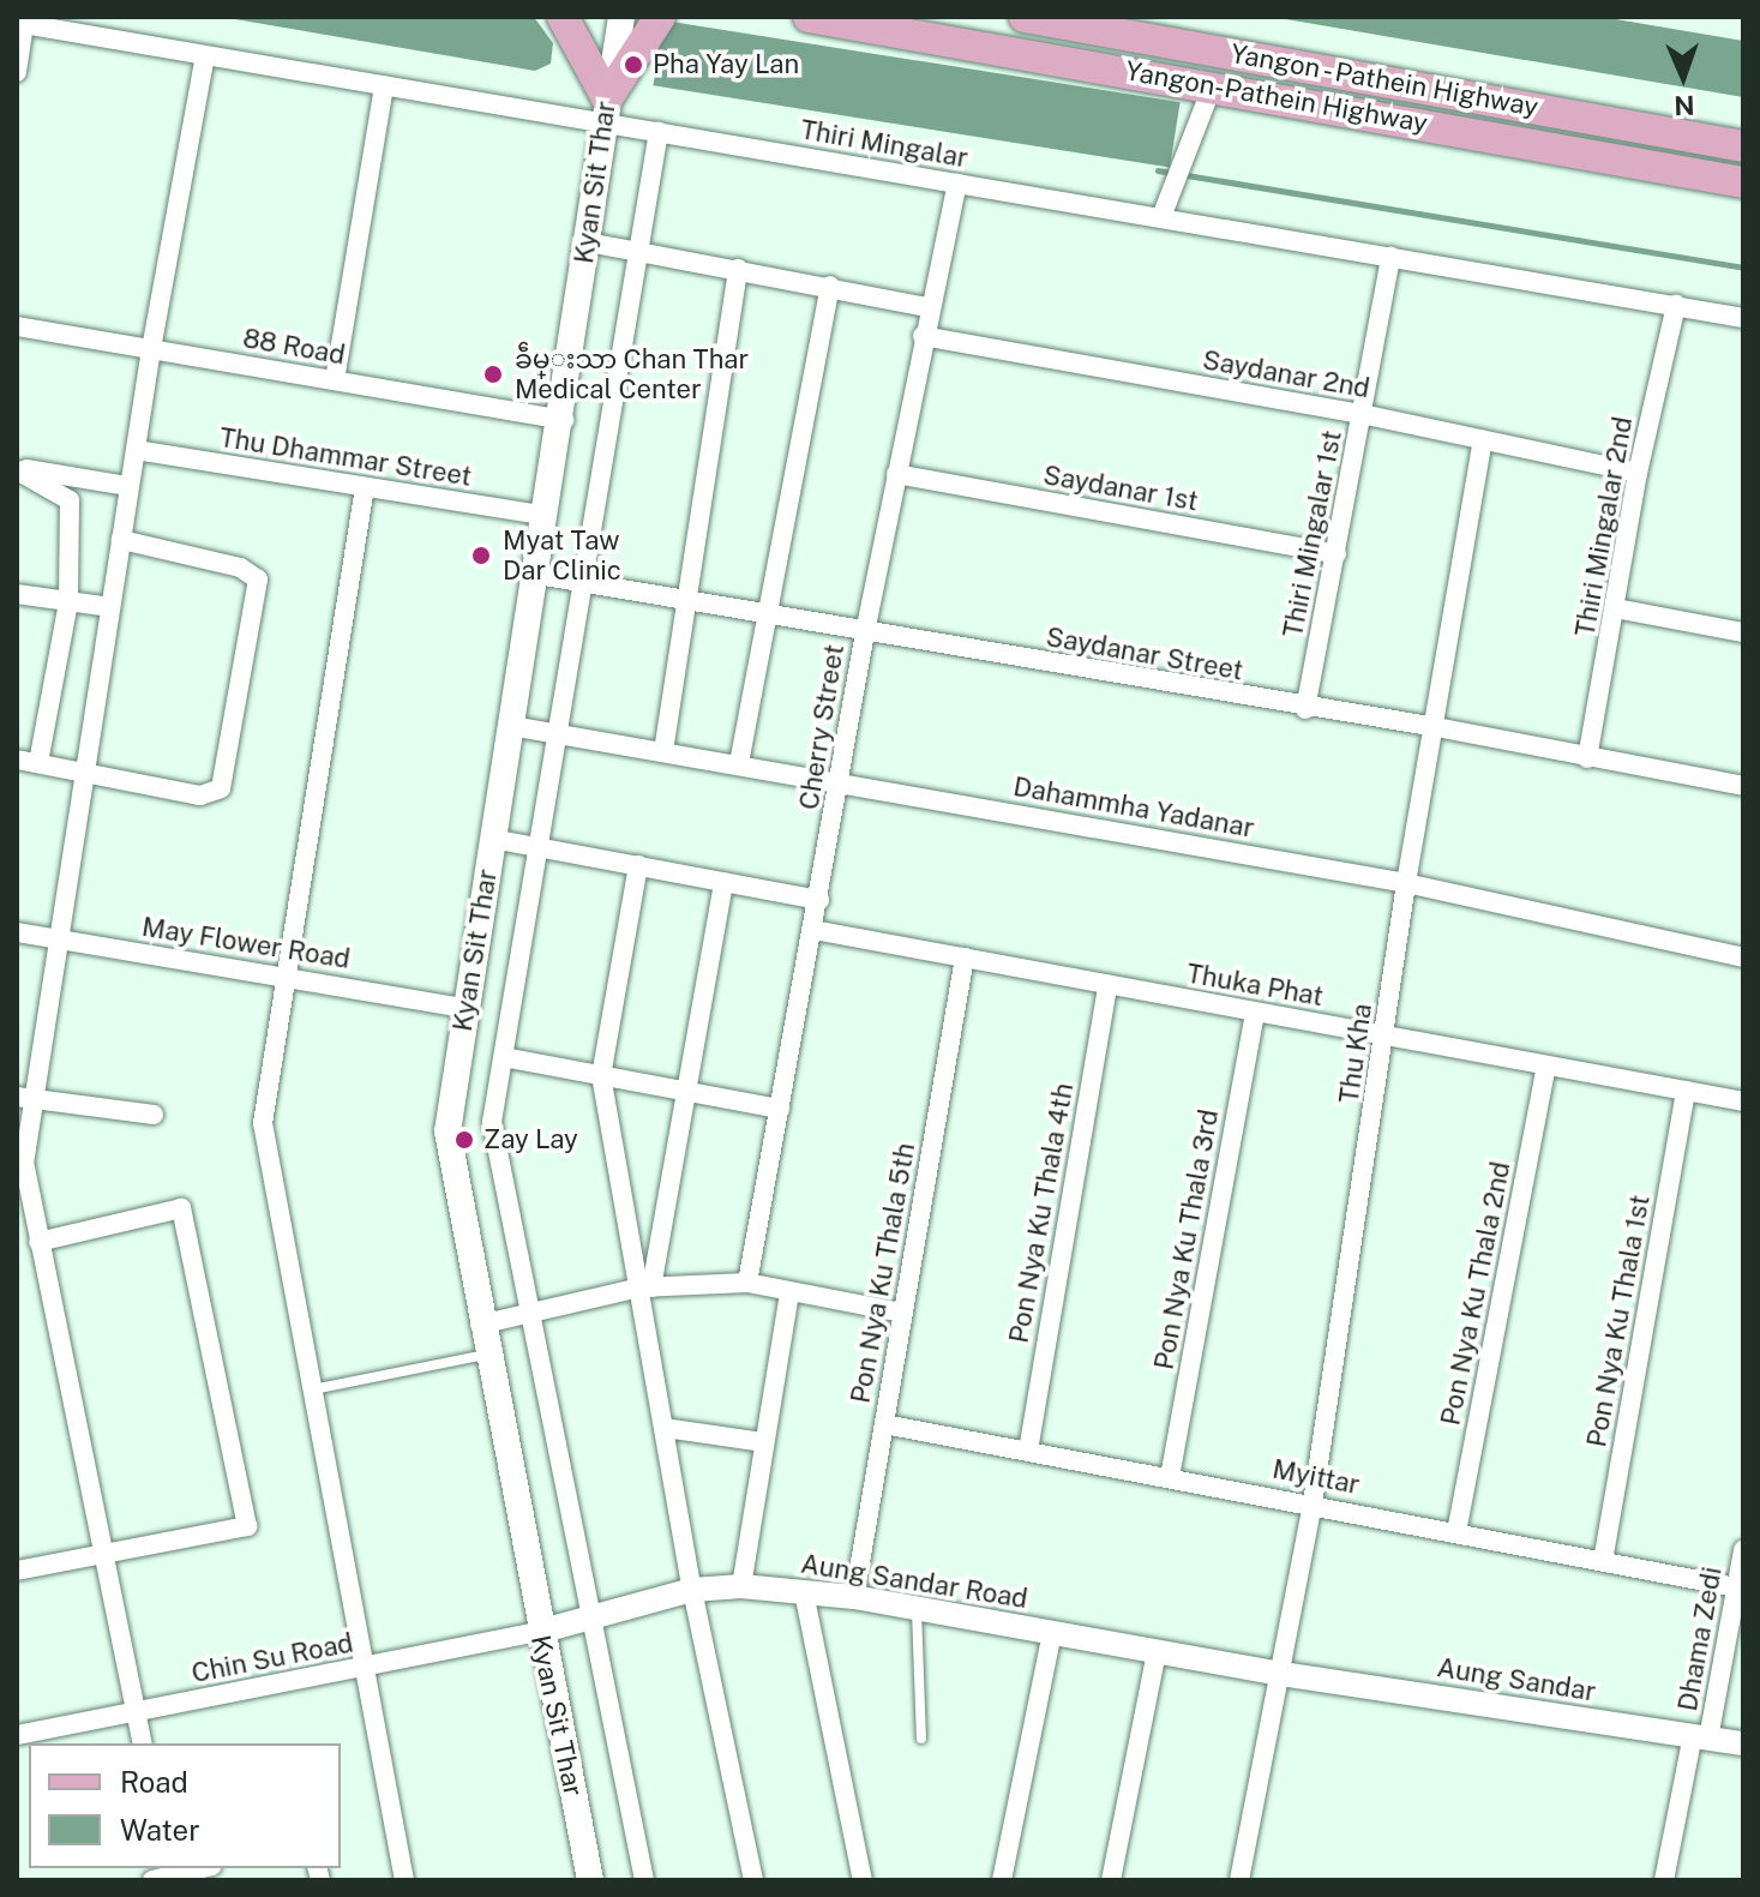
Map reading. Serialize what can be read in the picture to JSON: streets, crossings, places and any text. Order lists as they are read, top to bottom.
{
  "streets": {
    "main road": ["Yangon - Pathein Highway", "Yangon-Pathein Highway", "Kyan Sit Thar"],
    "street": [
      "Thiri Mingalar",
      "88 Road",
      "Saydanar 2nd",
      "Thu Dhammar Street",
      "Saydanar 1st",
      "Thiri Mingalar 2nd",
      "Thiri Mingalar 1st",
      "Saydanar Street",
      "Cherry Street",
      "Dahammha Yadanar",
      "May Flower Road",
      "Thuka Phat",
      "Thu Kha",
      "Pon Nya Ku Thala 4th",
      "Pon Nya Ku Thala 3rd",
      "Pon Nya Ku Thala 5th",
      "Pon Nya Ku Thala 2nd",
      "Pon Nya Ku Thala 1st",
      "Myittar",
      "Aung Sandar Road",
      "Dhama Zedi",
      "Chin Su Road",
      "Aung Sandar"
    ]
  },
  "crossings": [
    ["Thiri Mingalar", "Kyan Sit Thar"],
    ["Thiri Mingalar", "Thiri Mingalar 2nd"],
    ["Thiri Mingalar", "Thiri Mingalar 1st"],
    ["Thiri Mingalar", "Cherry Street"],
    ["Kyan Sit Thar", "88 Road"],
    ["Kyan Sit Thar", "Thu Dhammar Street"],
    ["Kyan Sit Thar", "Saydanar Street"],
    ["Kyan Sit Thar", "Dahammha Yadanar"],
    ["Kyan Sit Thar", "May Flower Road"],
    ["Kyan Sit Thar", "Aung Sandar Road"],
    ["Kyan Sit Thar", "Chin Su Road"],
    ["Saydanar 2nd", "Thiri Mingalar 2nd"],
    ["Saydanar 2nd", "Thiri Mingalar 1st"],
    ["Saydanar 2nd", "Cherry Street"],
    ["Saydanar 2nd", "Thu Kha"],
    ["Saydanar 1st", "Thiri Mingalar 1st"],
    ["Saydanar 1st", "Cherry Street"],
    ["Thiri Mingalar 2nd", "Saydanar Street"],
    ["Thiri Mingalar 1st", "Saydanar Street"],
    ["Saydanar Street", "Cherry Street"],
    ["Saydanar Street", "Thu Kha"],
    ["Cherry Street", "Dahammha Yadanar"],
    ["Cherry Street", "Thuka Phat"],
    ["Dahammha Yadanar", "Thu Kha"],
    ["Thuka Phat", "Thu Kha"],
    ["Thuka Phat", "Pon Nya Ku Thala 4th"],
    ["Thuka Phat", "Pon Nya Ku Thala 3rd"],
    ["Thuka Phat", "Pon Nya Ku Thala 5th"],
    ["Thuka Phat", "Pon Nya Ku Thala 2nd"],
    ["Thuka Phat", "Pon Nya Ku Thala 1st"],
    ["Thu Kha", "Myittar"],
    ["Thu Kha", "Aung Sandar Road"],
    ["Thu Kha", "Aung Sandar"],
    ["Pon Nya Ku Thala 4th", "Myittar"],
    ["Pon Nya Ku Thala 3rd", "Myittar"],
    ["Pon Nya Ku Thala 5th", "Myittar"],
    ["Pon Nya Ku Thala 5th", "Aung Sandar Road"],
    ["Pon Nya Ku Thala 2nd", "Myittar"],
    ["Pon Nya Ku Thala 1st", "Myittar"],
    ["Myittar", "Dhama Zedi"],
    ["Aung Sandar Road", "Chin Su Road"],
    ["Aung Sandar Road", "Aung Sandar"],
    ["Dhama Zedi", "Aung Sandar"]
  ],
  "places": [
    "Pha Yay Lan",
    "ခဵမ္းသာ Chan Thar Medical Center",
    "Myat Taw Dar Clinic",
    "Zay Lay"
  ],
  "legend": ["Road", "Water"],
  "north": "bottom"
}
